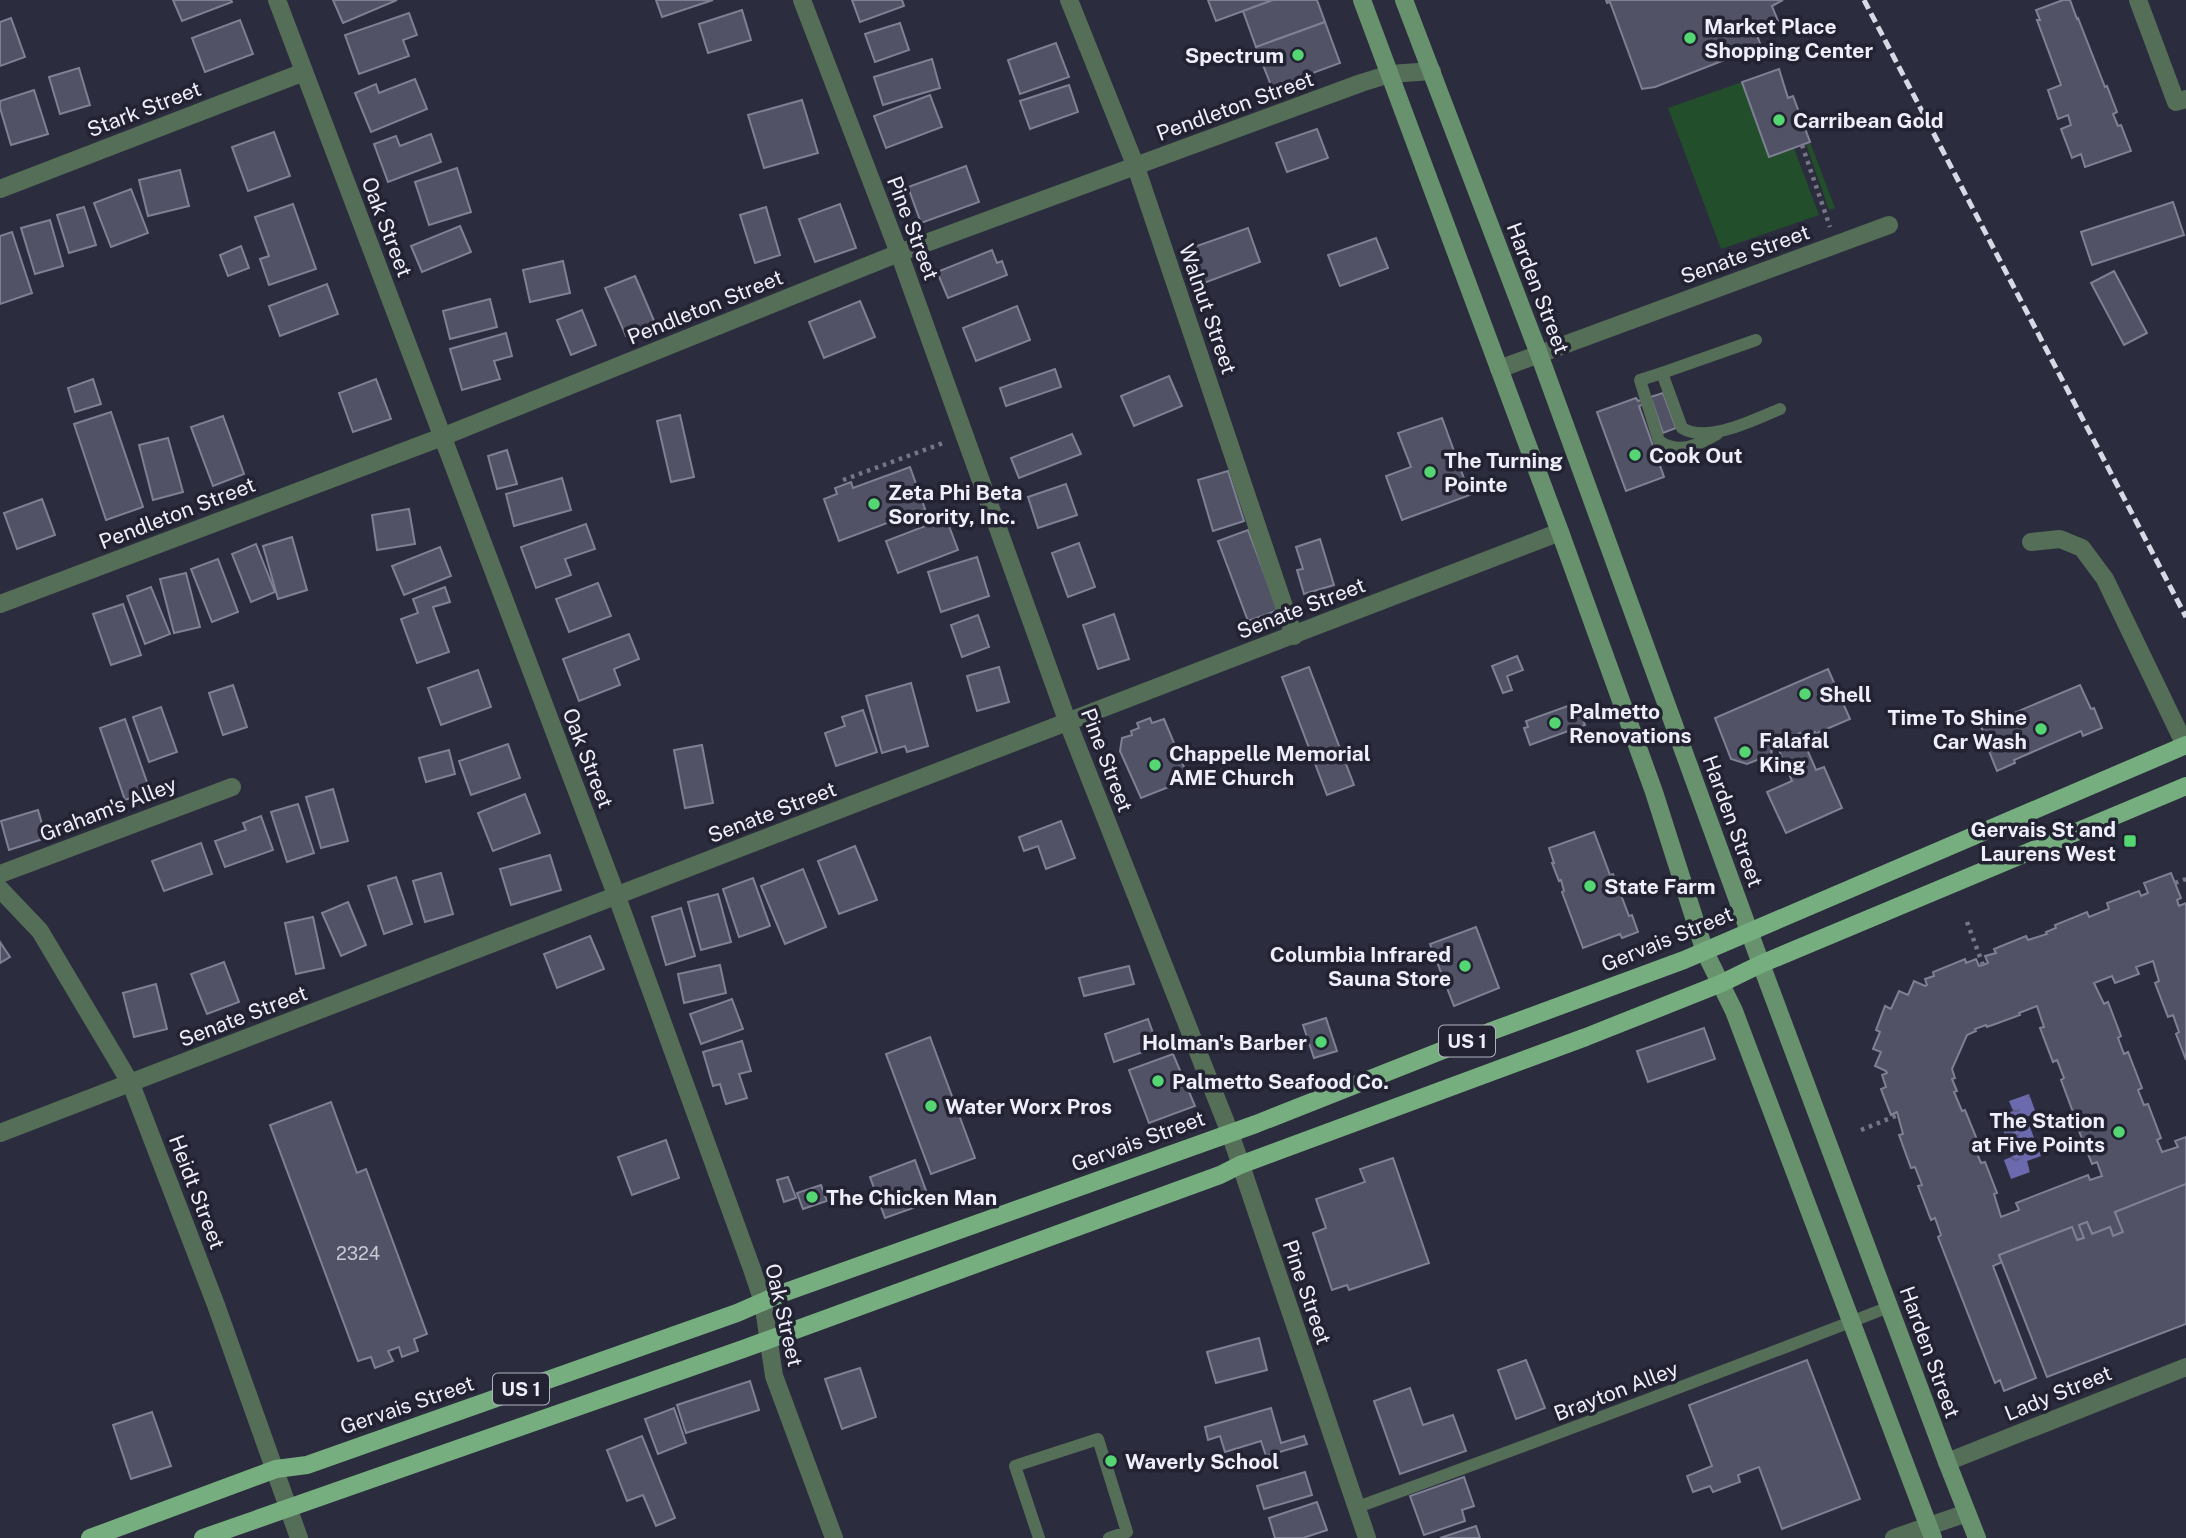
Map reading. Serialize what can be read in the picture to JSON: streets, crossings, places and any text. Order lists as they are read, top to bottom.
{
  "streets": {
    "main road": ["Harden Street", "Gervais Street", "US 1"],
    "street": [
      "Pendleton Street",
      "Stark Street",
      "Oak Street",
      "Pine Street",
      "Senate Street",
      "Walnut Street",
      "Graham's Alley",
      "Heidt Street",
      "Lady Street"
    ],
    "lane": ["Brayton Alley"]
  },
  "crossings": [
    ["Pendleton Street", "Oak Street"],
    ["Pendleton Street", "Pine Street"],
    ["Pendleton Street", "Harden Street"],
    ["Pendleton Street", "Walnut Street"],
    ["Stark Street", "Oak Street"],
    ["Oak Street", "Senate Street"],
    ["Oak Street", "Gervais Street"],
    ["Oak Street", "US 1"],
    ["Pine Street", "Senate Street"],
    ["Pine Street", "Gervais Street"],
    ["Pine Street", "US 1"],
    ["Pine Street", "Brayton Alley"],
    ["Senate Street", "Harden Street"],
    ["Senate Street", "Walnut Street"],
    ["Senate Street", "Heidt Street"],
    ["Harden Street", "Gervais Street"],
    ["Harden Street", "US 1"],
    ["Harden Street", "Brayton Alley"],
    ["Harden Street", "Lady Street"],
    ["Gervais Street", "Heidt Street"],
    ["US 1", "Heidt Street"]
  ],
  "places": {
    "other": [
      "Market Place Shopping Center",
      "Spectrum",
      "Carribean Gold",
      "Cook Out",
      "The Turning Pointe",
      "Zeta Phi Beta Sorority, Inc.",
      "Shell",
      "Palmetto Renovations",
      "Time To Shine Car Wash",
      "Falafal King",
      "Chappelle Memorial AME Church",
      "State Farm",
      "Columbia Infrared Sauna Store",
      "Holman's Barber",
      "Palmetto Seafood Co.",
      "Water Worx Pros",
      "The Station at Five Points",
      "The Chicken Man",
      "Waverly School"
    ],
    "transit": ["Gervais St and Laurens West"]
  },
  "house_numbers": ["2324"]
}
